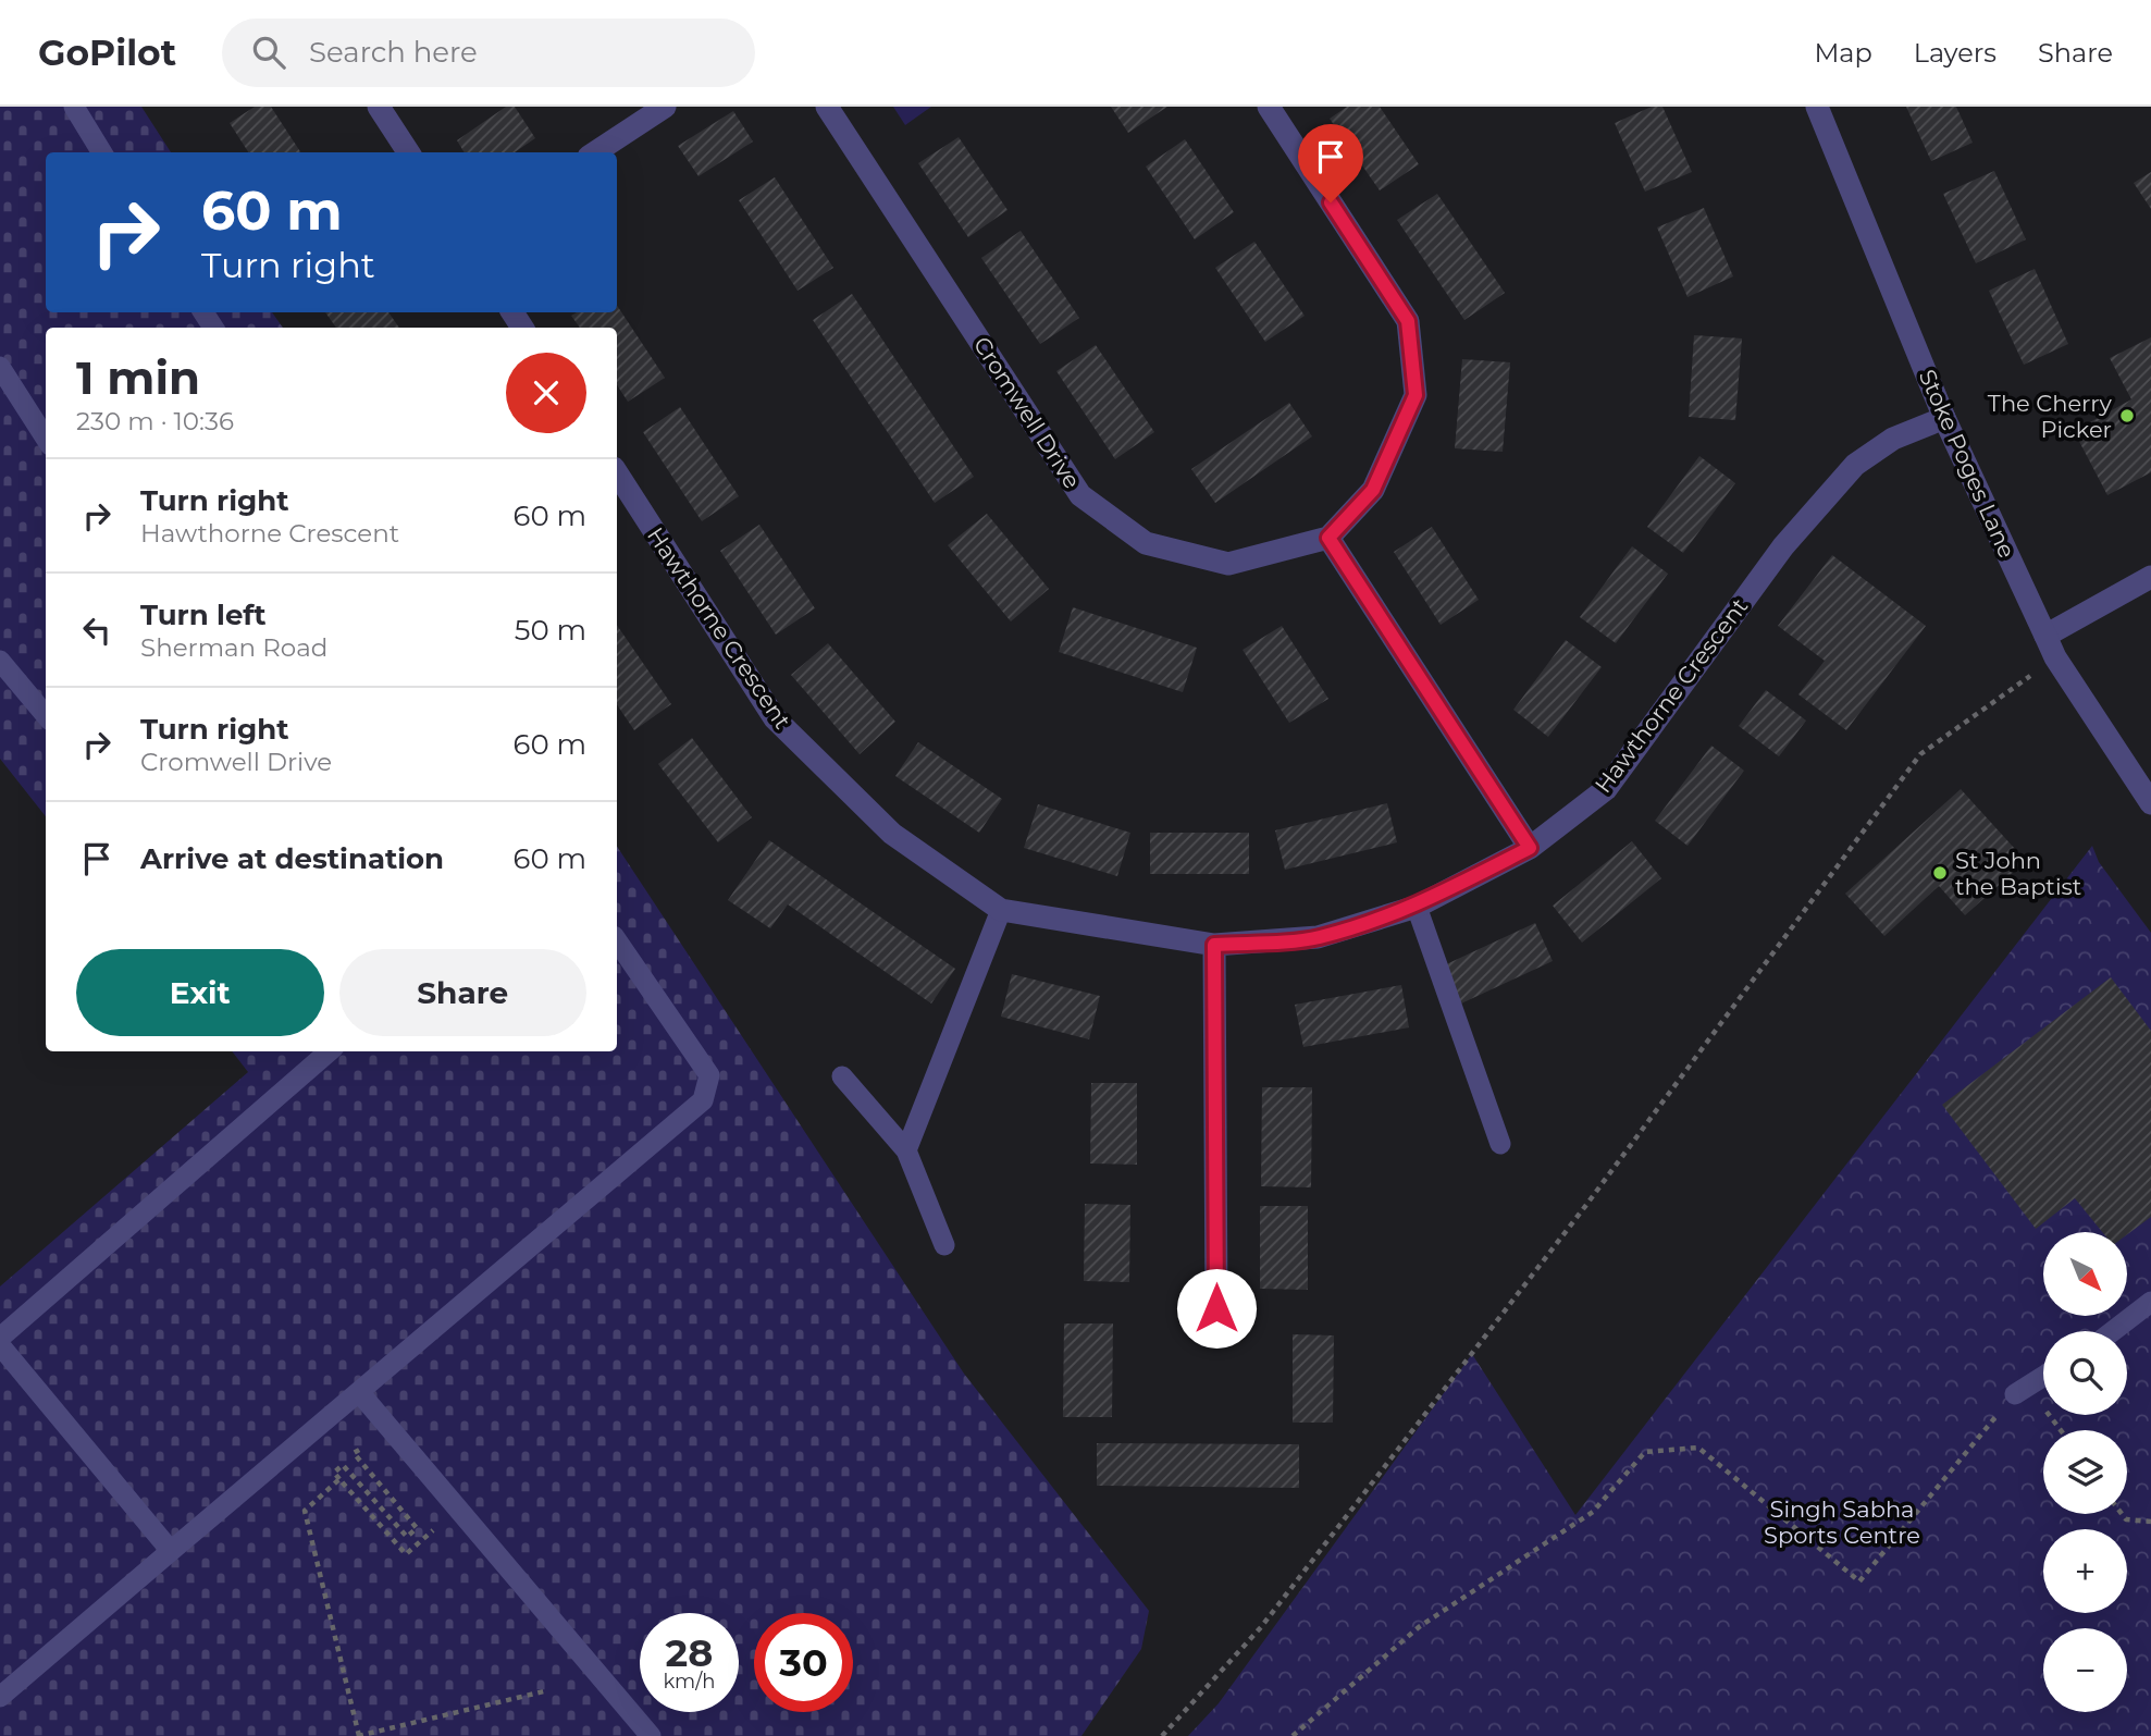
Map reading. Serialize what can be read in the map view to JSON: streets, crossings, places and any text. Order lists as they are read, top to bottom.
{
  "streets": {
    "street": ["Cromwell Drive", "Stoke Poges Lane", "Hawthorne Crescent"]
  },
  "crossings": [
    ["Stoke Poges Lane", "Hawthorne Crescent"]
  ],
  "parks": ["Singh Sabha Sports Centre"],
  "places": ["The Cherry Picker", "St John the Baptist"],
  "north": "bottom right",
  "page": {
    "header": "GoPilot",
    "search": "Search here",
    "nav": ["Map", "Layers", "Share"],
    "turn": ["60 m", "Turn right"],
    "heading": ["1 min", "230 m · 10:36"],
    "list": [
      {
        "name": "Turn right",
        "note": "Hawthorne Crescent",
        "value": "60 m"
      },
      {
        "name": "Turn left",
        "note": "Sherman Road",
        "value": "50 m"
      },
      {
        "name": "Turn right",
        "note": "Cromwell Drive",
        "value": "60 m"
      },
      {
        "name": "Arrive at destination",
        "value": "60 m"
      }
    ],
    "buttons": ["Exit", "Share"],
    "map_buttons": ["+", "−"],
    "speed": "28 km/h",
    "limit": "30"
  }
}
